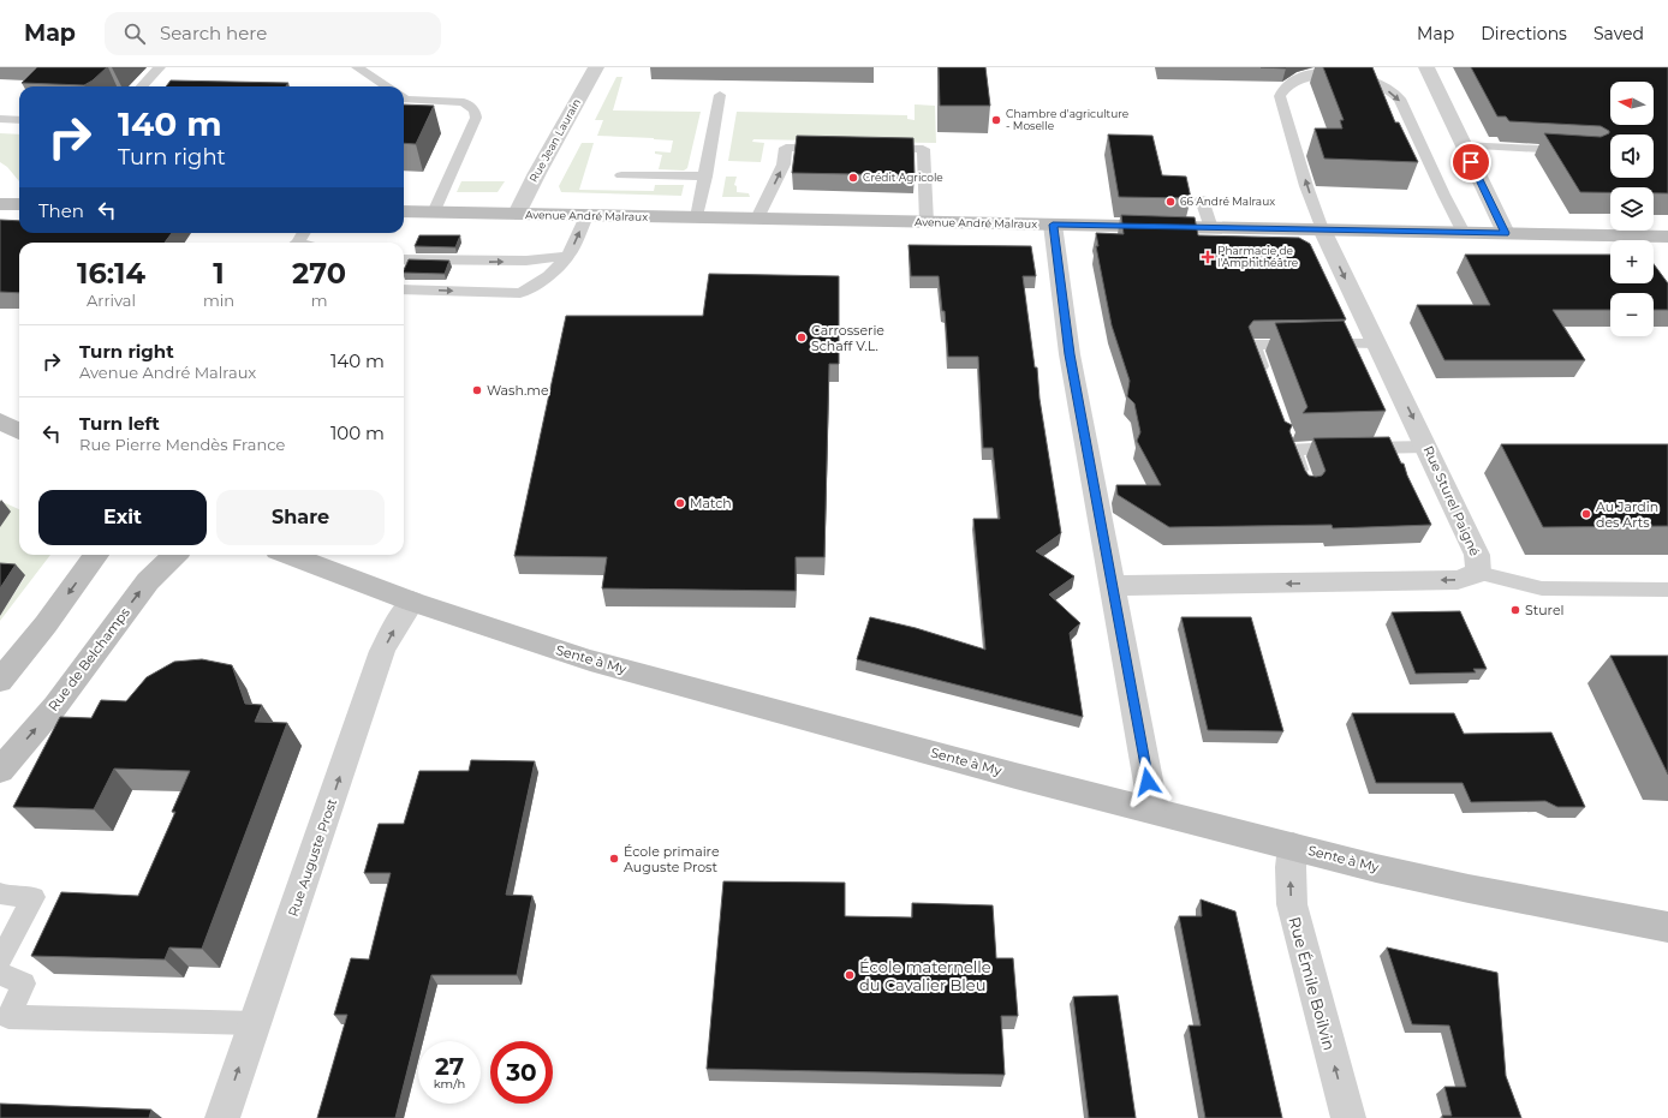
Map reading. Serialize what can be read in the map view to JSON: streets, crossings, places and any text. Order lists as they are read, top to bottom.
{
  "streets": {
    "street": [
      "Rue Jean Laurain",
      "Avenue André Malraux",
      "Rue Sturel Paigné",
      "Rue de Belchamps",
      "Sente à My",
      "Rue Auguste Prost",
      "Rue Émile Boilvin"
    ]
  },
  "crossings": [
    ["Rue Jean Laurain", "Avenue André Malraux"],
    ["Avenue André Malraux", "Rue Sturel Paigné"],
    ["Sente à My", "Rue Auguste Prost"],
    ["Sente à My", "Rue Émile Boilvin"]
  ],
  "one_way": ["Rue Auguste Prost", "Rue Émile Boilvin"],
  "places": {
    "other": [
      "Chambre d'agriculture - Moselle",
      "Crédit Agricole",
      "66 André Malraux",
      "Carrosserie Schaff V.L.",
      "Wash.me",
      "Match",
      "Au Jardin des Arts",
      "Sturel",
      "École primaire Auguste Prost",
      "École maternelle du Cavalier Bleu"
    ],
    "health": ["Pharmacie de l'Amphithéâtre"]
  },
  "north": "left",
  "page": {
    "header": "Map",
    "search": "Search here",
    "nav": ["Map", "Directions", "Saved"],
    "map_buttons": ["+", "−"],
    "turn": ["140 m", "Turn right"],
    "then": "Then",
    "eta": [
      "16:14",
      "Arrival",
      "1",
      "min",
      "270",
      "m"
    ],
    "list": [
      {
        "name": "Turn right",
        "note": "Avenue André Malraux",
        "value": "140 m"
      },
      {
        "name": "Turn left",
        "note": "Rue Pierre Mendès France",
        "value": "100 m"
      }
    ],
    "buttons": ["Exit", "Share"],
    "speed": "27 km/h",
    "limit": "30"
  }
}
